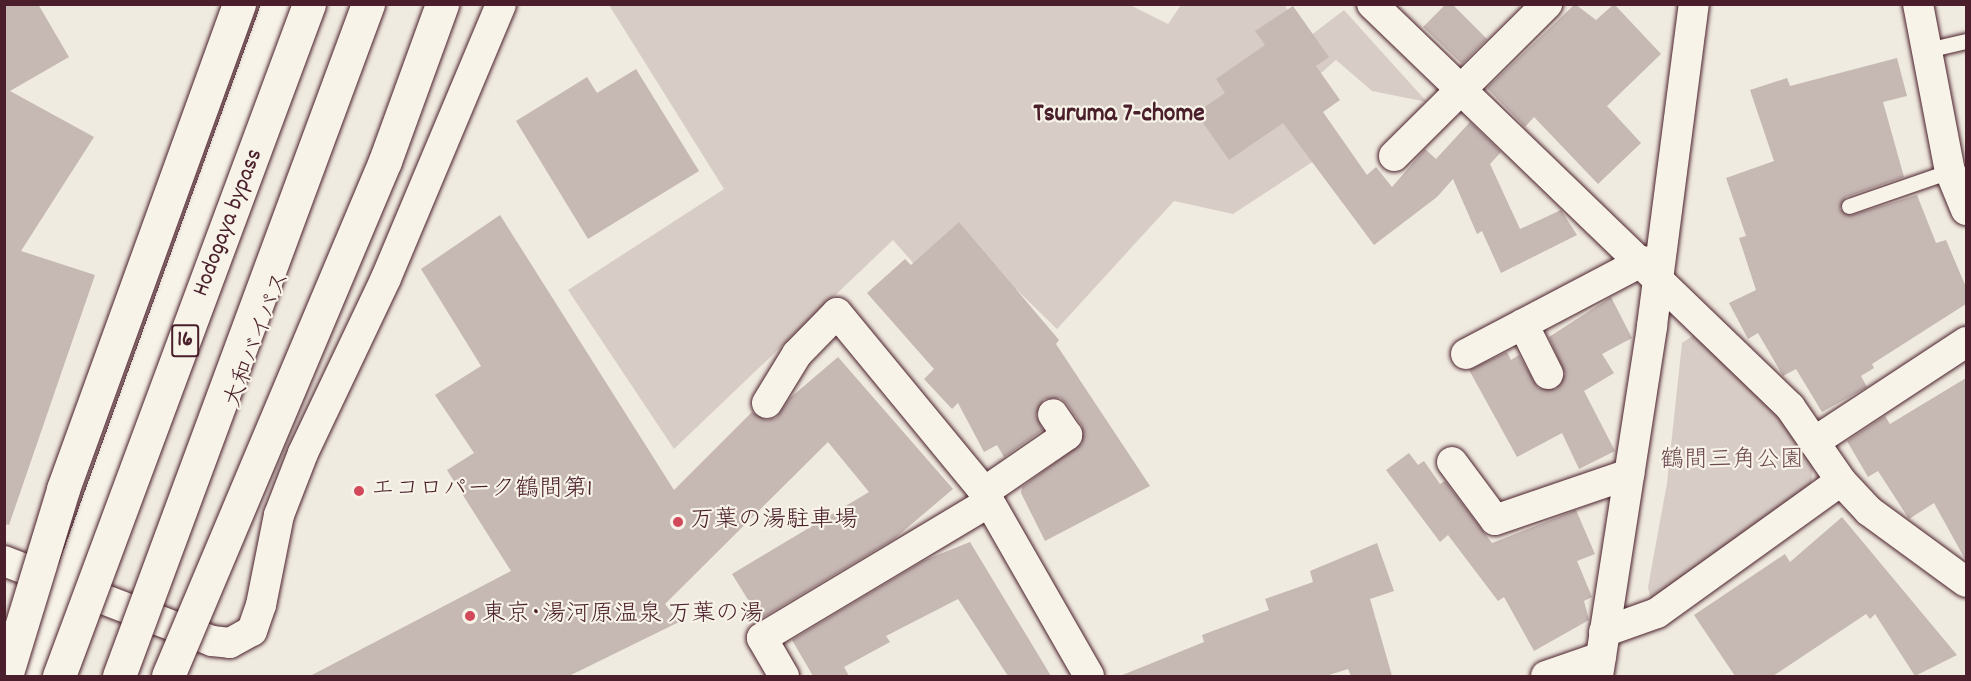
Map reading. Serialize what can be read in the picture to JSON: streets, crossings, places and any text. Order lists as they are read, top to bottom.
{
  "streets": {
    "highway": ["Hodogaya bypass", "大和バイパス", "16"]
  },
  "districts": ["Tsuruma 7-chome"],
  "parks": ["鶴間三角公園"],
  "places": ["エコロパーク鶴間第1", "万葉の湯駐車場", "東京･湯河原温泉 万葉の湯"]
}
